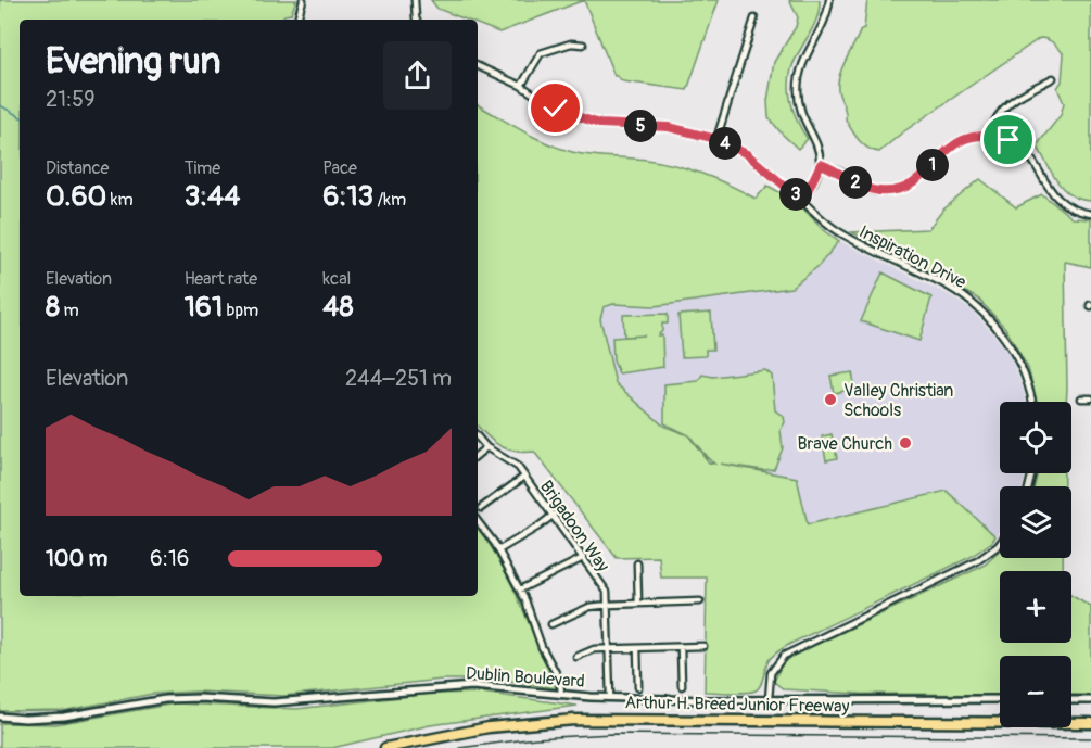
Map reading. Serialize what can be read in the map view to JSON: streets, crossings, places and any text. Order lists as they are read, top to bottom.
{
  "streets": {
    "highway": ["Arthur H. Breed Junior Freeway"],
    "street": ["Inspiration Drive", "Brigadoon Way", "Dublin Boulevard"]
  },
  "crossings": [
    ["Brigadoon Way", "Dublin Boulevard"]
  ],
  "places": ["Valley Christian Schools", "Brave Church"],
  "page": {
    "heading": ["Evening run", "21:59"],
    "pins": [
      "5",
      "4",
      "1",
      "2",
      "3"
    ],
    "stats": [
      ["Distance", "0.60 km"],
      ["Time", "3:44"],
      ["Pace", "6:13 /km"],
      ["Elevation", "8 m"],
      ["Heart rate", "161 bpm"],
      ["kcal", "48"]
    ],
    "chart": ["Elevation", "244–251 m"],
    "map_buttons": ["+", "−"],
    "list": [
      {
        "name": "100 m",
        "note": "6:16"
      }
    ]
  }
}
